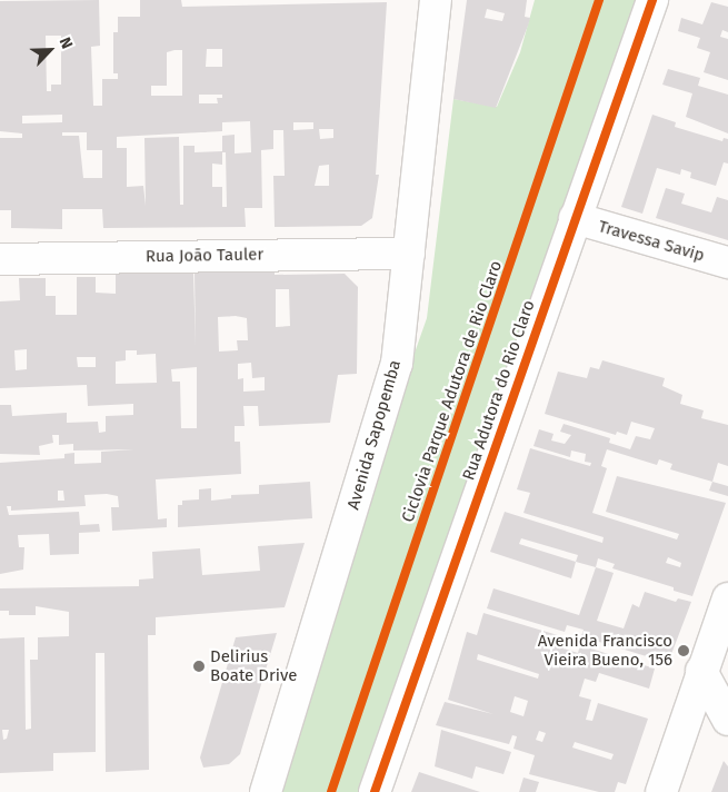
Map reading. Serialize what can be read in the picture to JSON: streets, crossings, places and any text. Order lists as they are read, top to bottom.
{
  "streets": {
    "street": [
      "Travessa Savip",
      "Rua João Tauler",
      "Rua Adutora do Rio Claro",
      "Avenida Sapopemba"
    ],
    "cycle path": ["Ciclovia Parque Adutora de Rio Claro"]
  },
  "crossings": [
    ["Travessa Savip", "Rua Adutora do Rio Claro"],
    ["Rua João Tauler", "Avenida Sapopemba"]
  ],
  "places": ["Avenida Francisco Vieira Bueno, 156", "Delirius Boate Drive"],
  "north": "top right"
}
